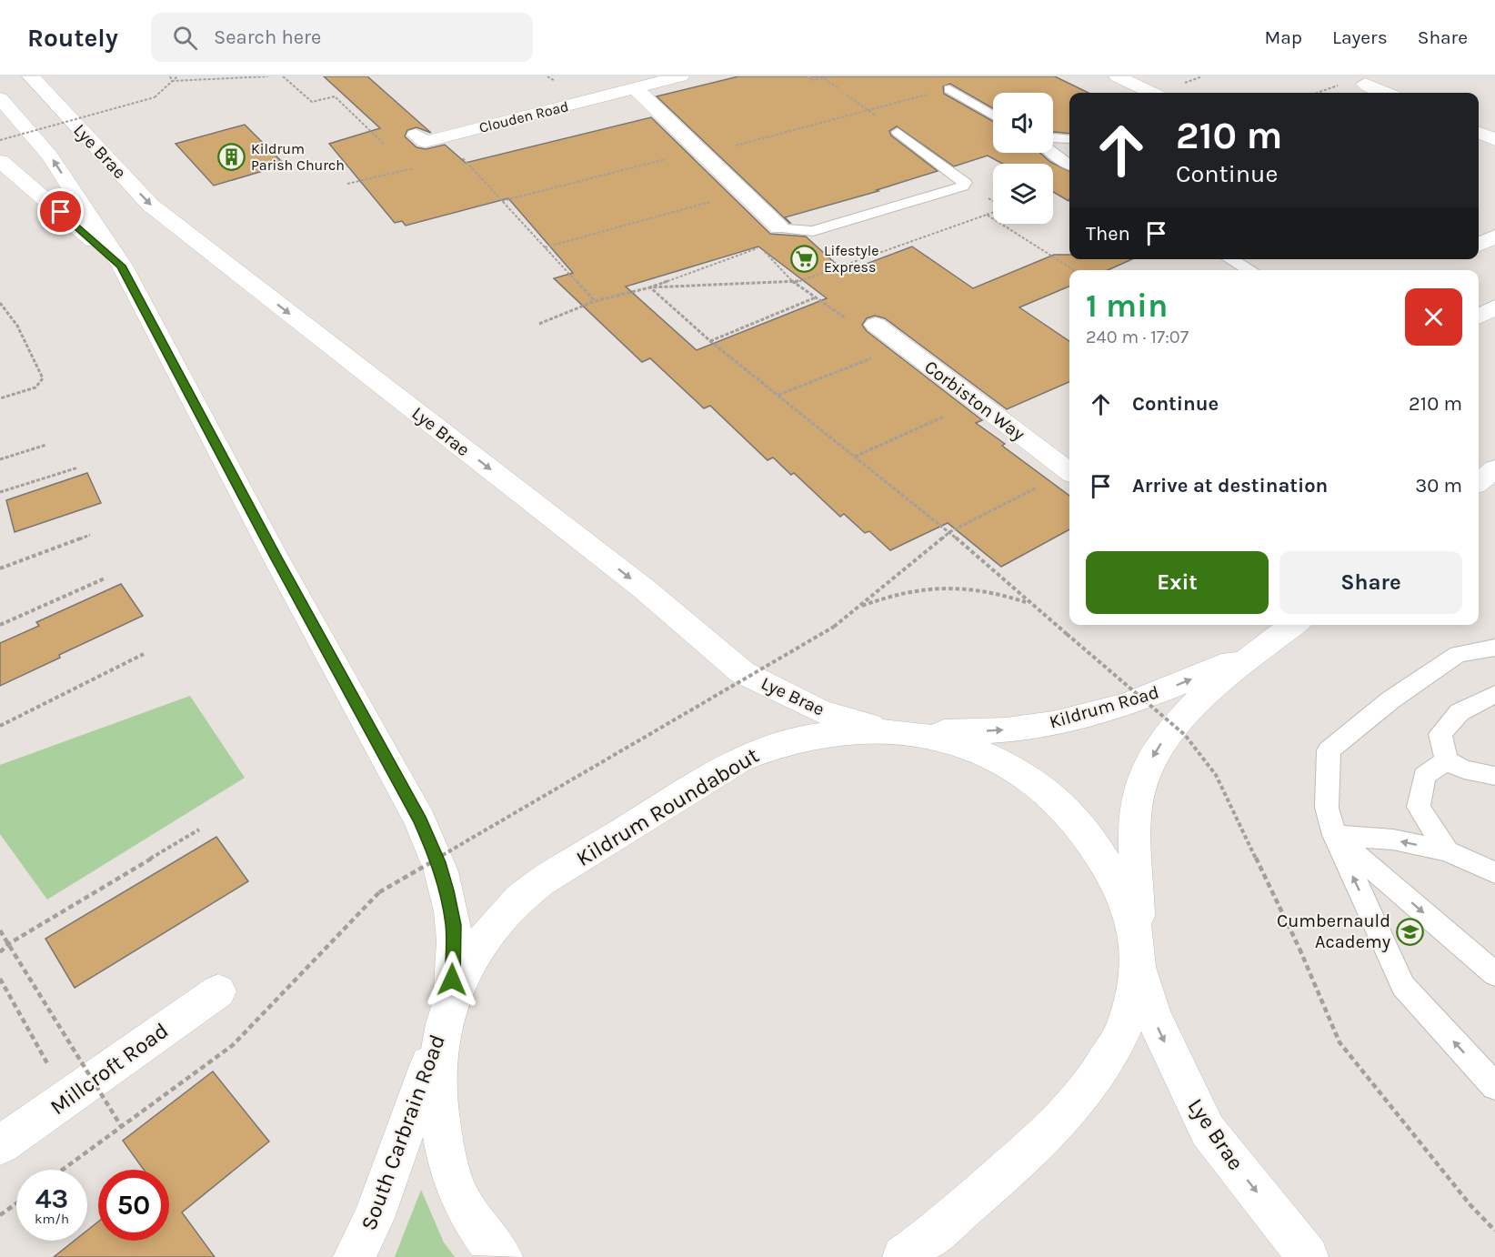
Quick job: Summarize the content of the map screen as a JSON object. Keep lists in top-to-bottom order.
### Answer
{
  "streets": {
    "main road": [
      "Clouden Road",
      "Lye Brae",
      "Corbiston Way",
      "Kildrum Road",
      "Kildrum Roundabout",
      "Millcroft Road",
      "South Carbrain Road"
    ]
  },
  "crossings": [
    ["Lye Brae", "Kildrum Road"],
    ["Lye Brae", "Kildrum Roundabout"],
    ["Kildrum Road", "Kildrum Roundabout"],
    ["Kildrum Roundabout", "South Carbrain Road"]
  ],
  "places": {
    "building": ["Kildrum Parish Church"],
    "supermarket": ["Lifestyle Express"],
    "school or university": ["Cumbernauld Academy"]
  },
  "page": {
    "header": "Routely",
    "search": "Search here",
    "nav": ["Map", "Layers", "Share"],
    "turn": ["210 m", "Continue"],
    "then": "Then",
    "heading": ["1 min", "240 m · 17:07"],
    "list": [
      {
        "name": "Continue",
        "value": "210 m"
      },
      {
        "name": "Arrive at destination",
        "value": "30 m"
      }
    ],
    "buttons": ["Exit", "Share"],
    "speed": "43 km/h",
    "limit": "50"
  }
}
